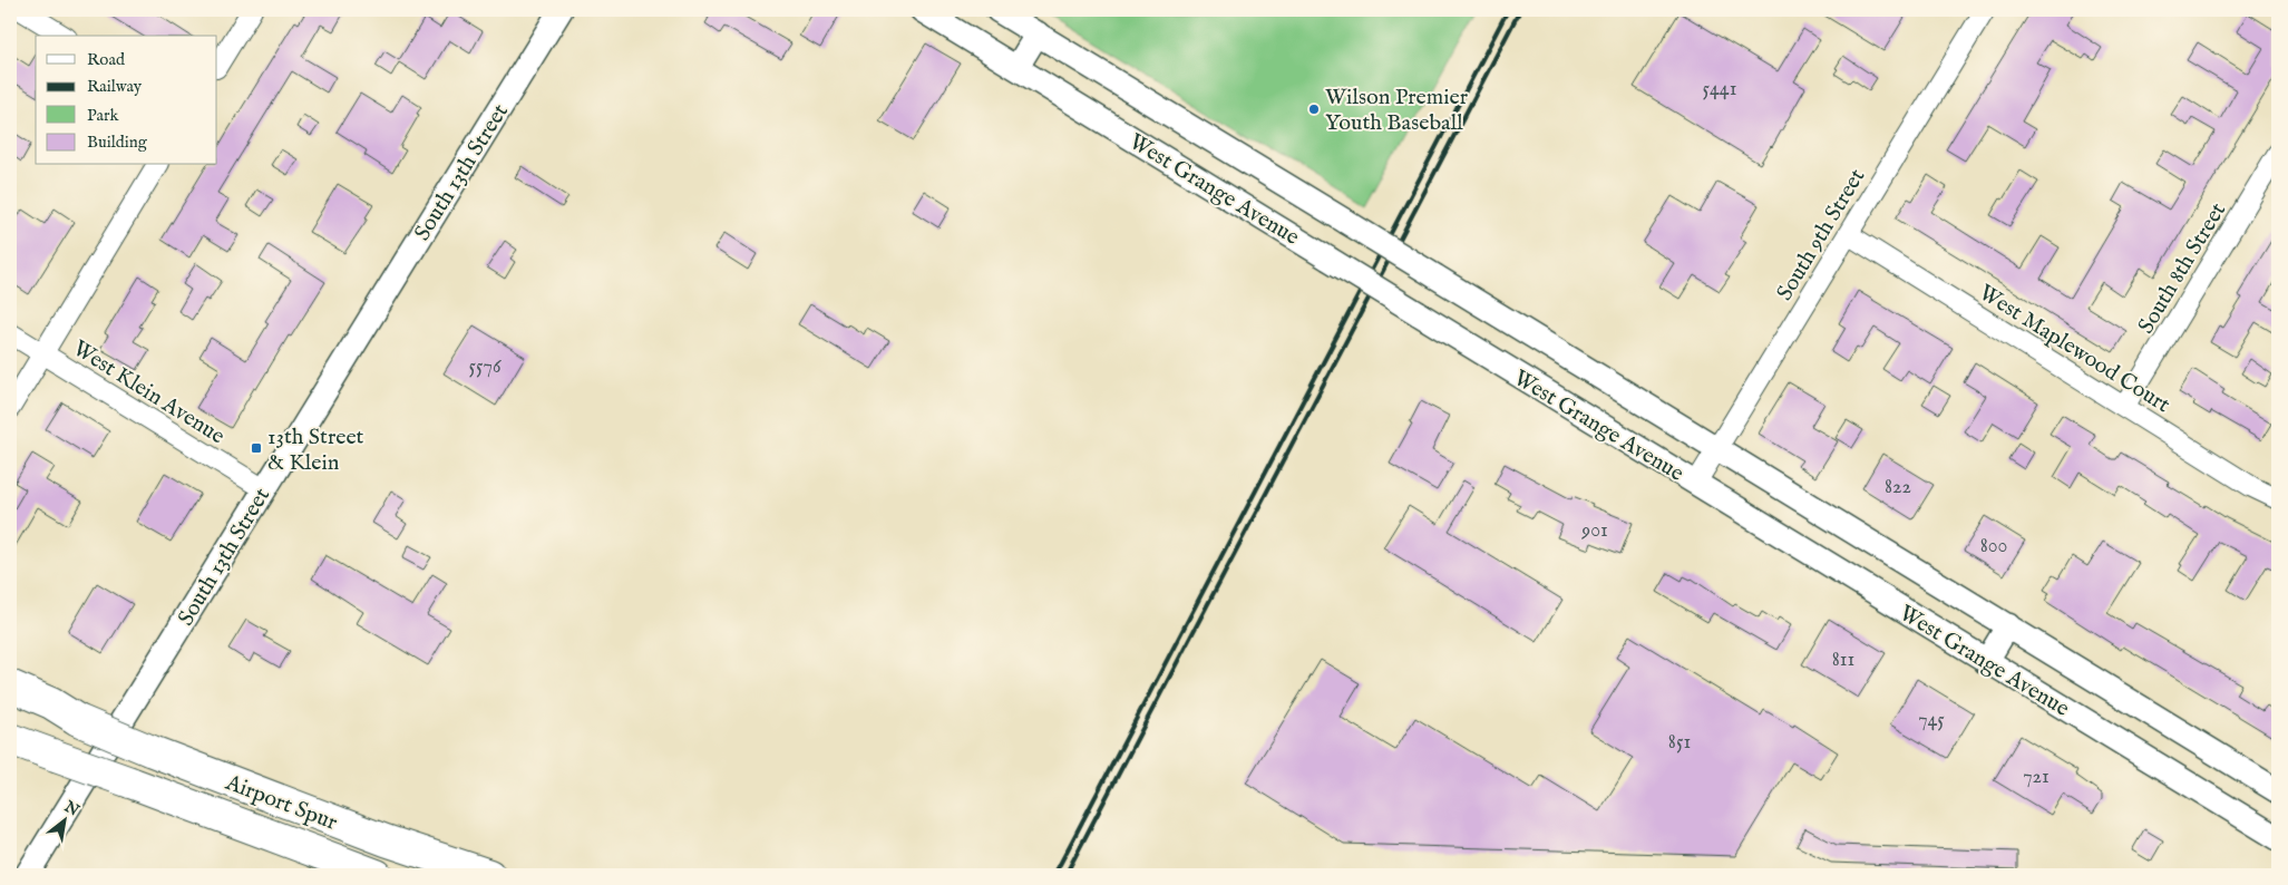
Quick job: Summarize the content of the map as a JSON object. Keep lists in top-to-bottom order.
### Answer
{
  "streets": {
    "highway": ["Airport Spur"],
    "street": [
      "South 13th Street",
      "West Grange Avenue",
      "South 9th Street",
      "South 8th Street",
      "West Maplewood Court",
      "West Klein Avenue"
    ]
  },
  "crossings": [
    ["South 13th Street", "West Klein Avenue"],
    ["West Grange Avenue", "South 9th Street"],
    ["South 9th Street", "West Maplewood Court"],
    ["South 8th Street", "West Maplewood Court"]
  ],
  "places": {
    "other": ["Wilson Premier Youth Baseball"],
    "transit": ["13th Street & Klein"]
  },
  "house_numbers": [
    "5441",
    "5576",
    "822",
    "901",
    "800",
    "811",
    "745",
    "851",
    "721"
  ],
  "legend": [
    "Road",
    "Railway",
    "Park",
    "Building"
  ],
  "north": "top right"
}
